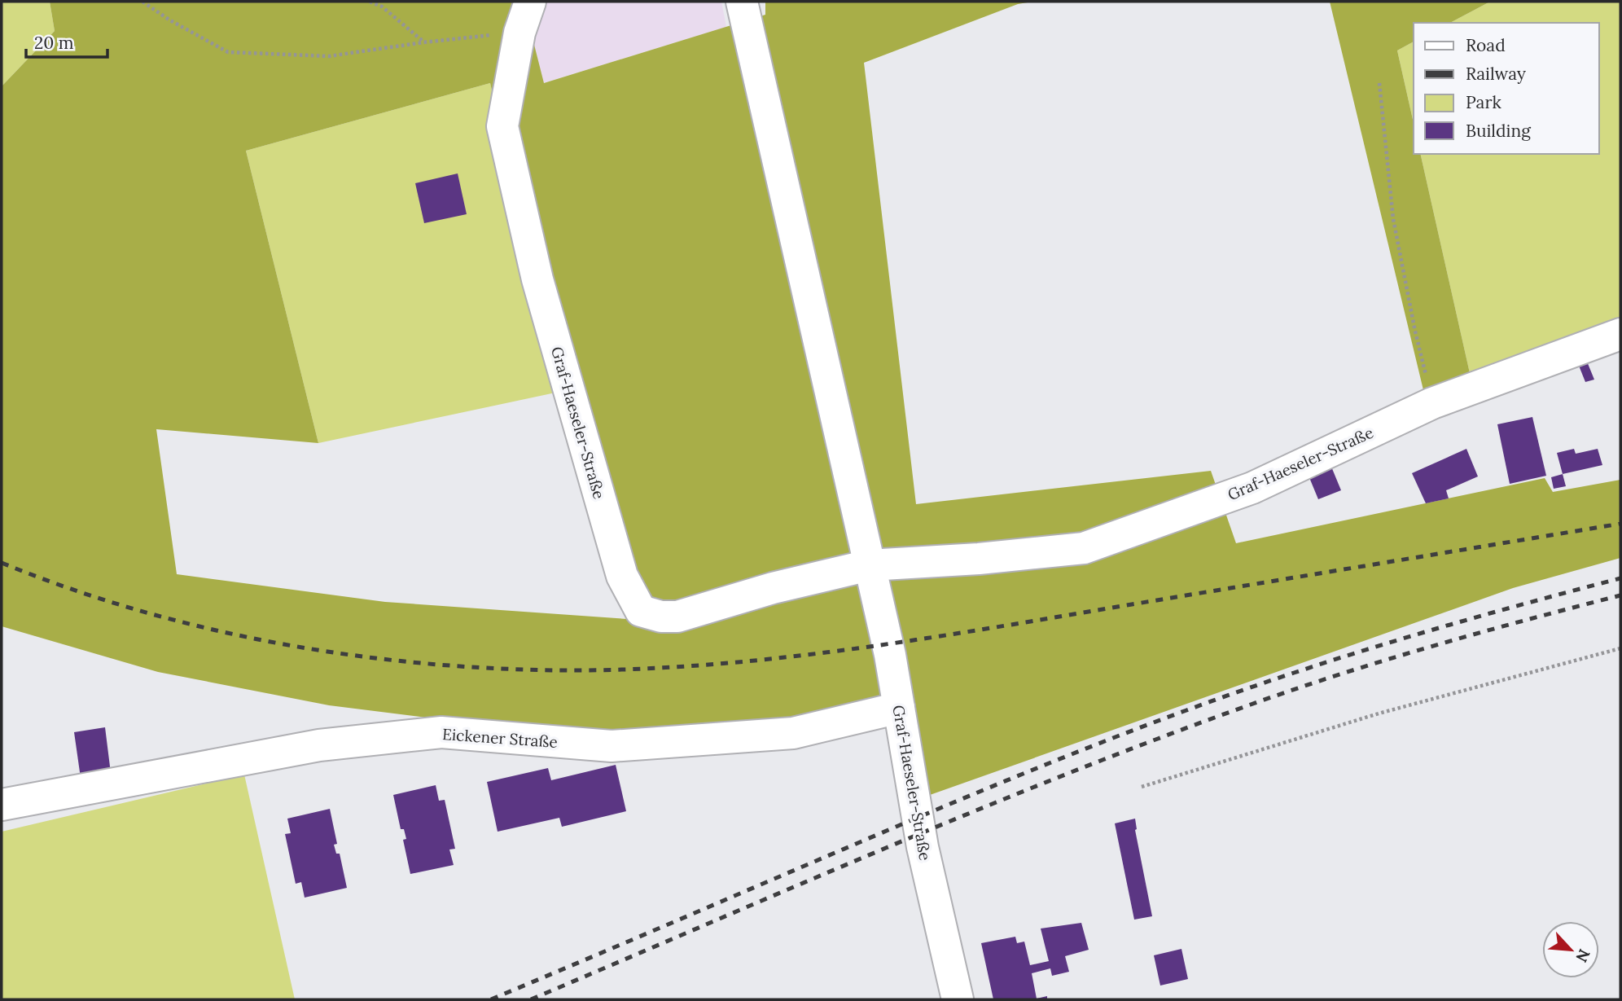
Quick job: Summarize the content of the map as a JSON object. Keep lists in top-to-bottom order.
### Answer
{
  "streets": {
    "street": ["Graf-Haeseler-Straße", "Eickener Straße"]
  },
  "crossings": [
    ["Graf-Haeseler-Straße", "Eickener Straße"]
  ],
  "legend": [
    "Road",
    "Railway",
    "Park",
    "Building"
  ],
  "scale_bar": "20 m",
  "north": "bottom right"
}
